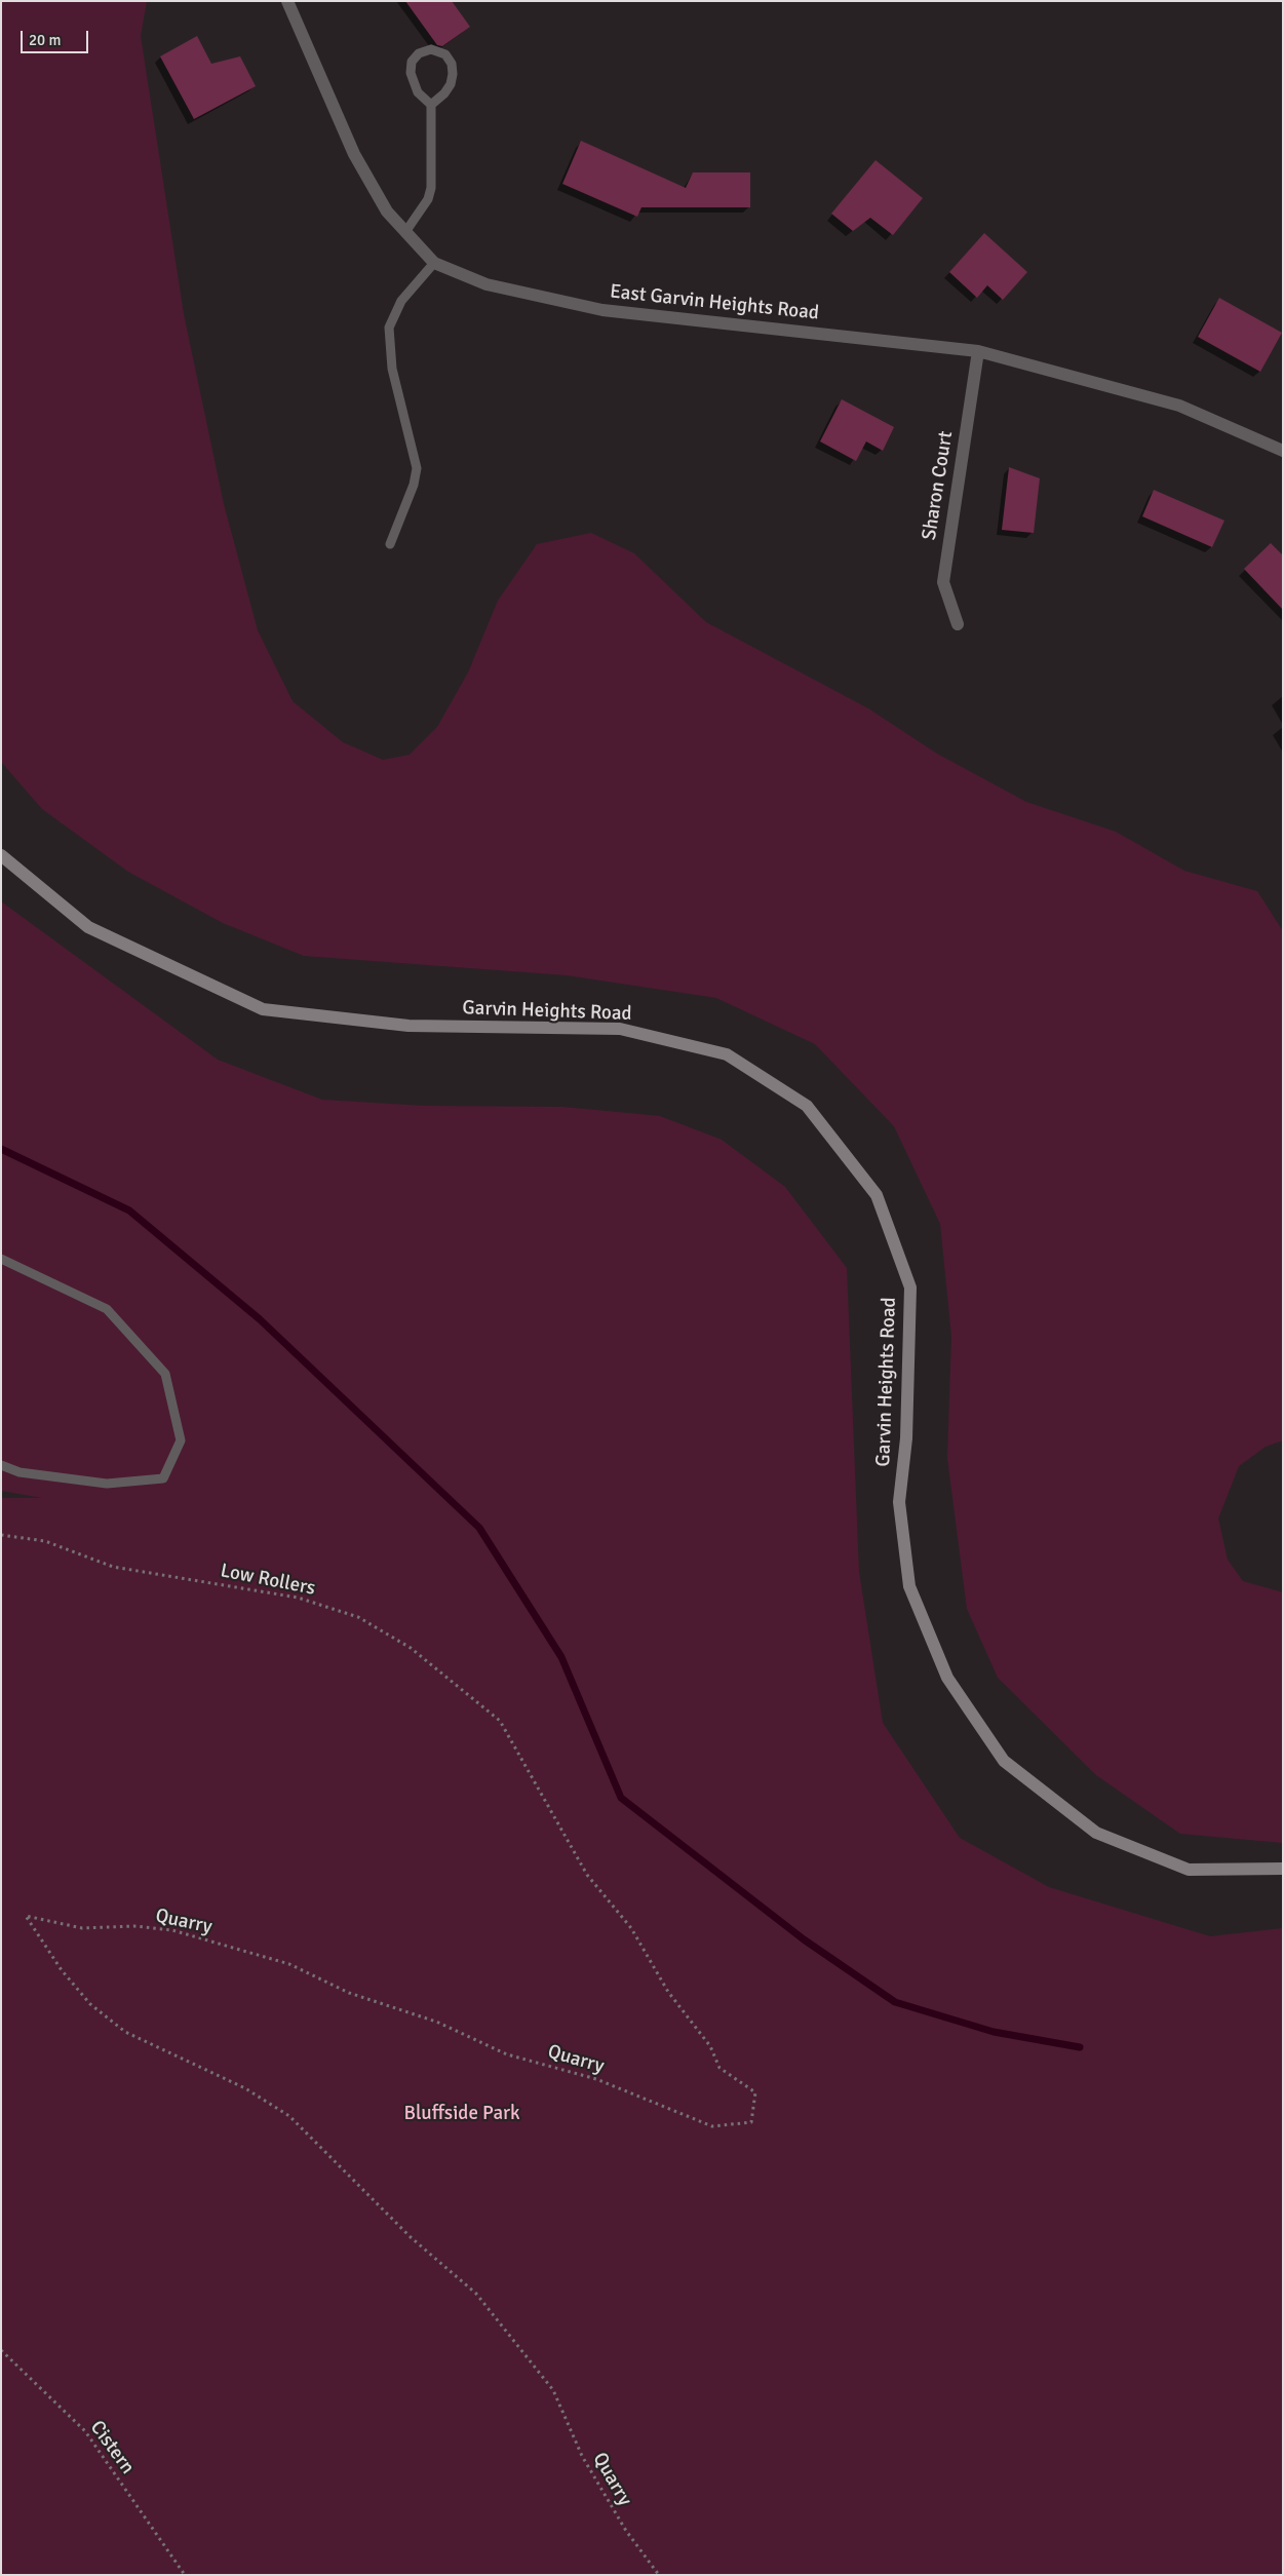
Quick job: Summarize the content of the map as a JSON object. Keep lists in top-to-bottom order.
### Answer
{
  "streets": {
    "main road": ["Garvin Heights Road"],
    "street": ["East Garvin Heights Road", "Sharon Court"],
    "path": ["Low Rollers", "Quarry", "Cistern"]
  },
  "crossings": [
    ["East Garvin Heights Road", "Sharon Court"],
    ["Low Rollers", "Quarry"]
  ],
  "parks": ["Bluffside Park"],
  "scale_bar": "20 m"
}
